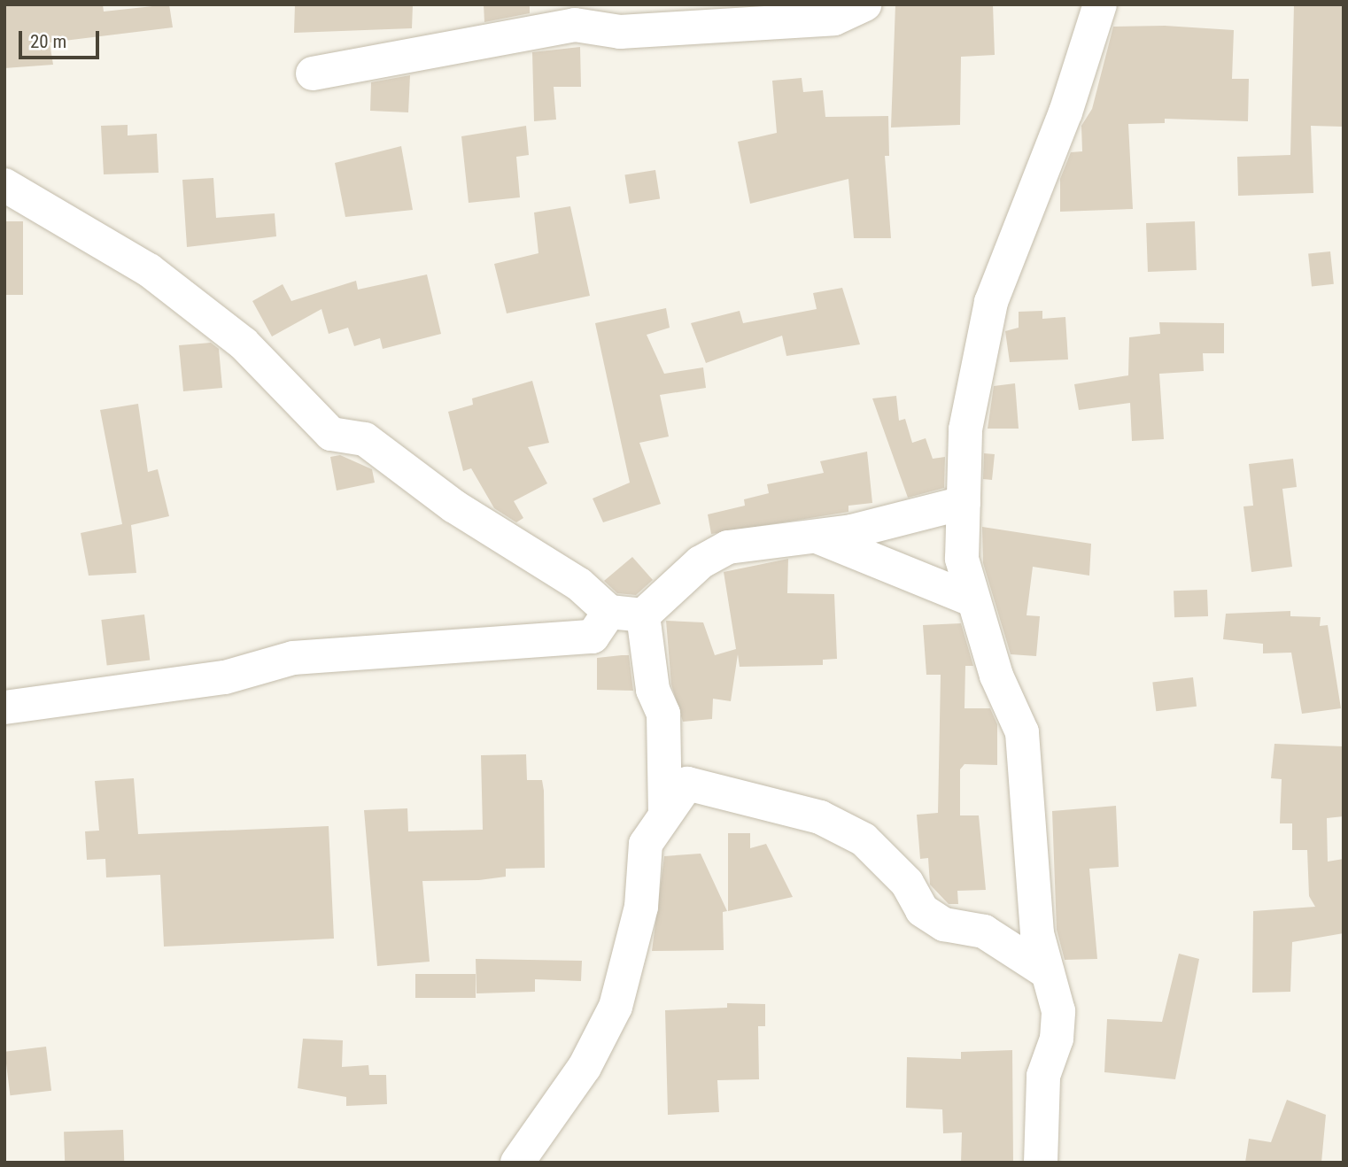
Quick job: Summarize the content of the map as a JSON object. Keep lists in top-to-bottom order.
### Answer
{
  "scale_bar": "20 m"
}
